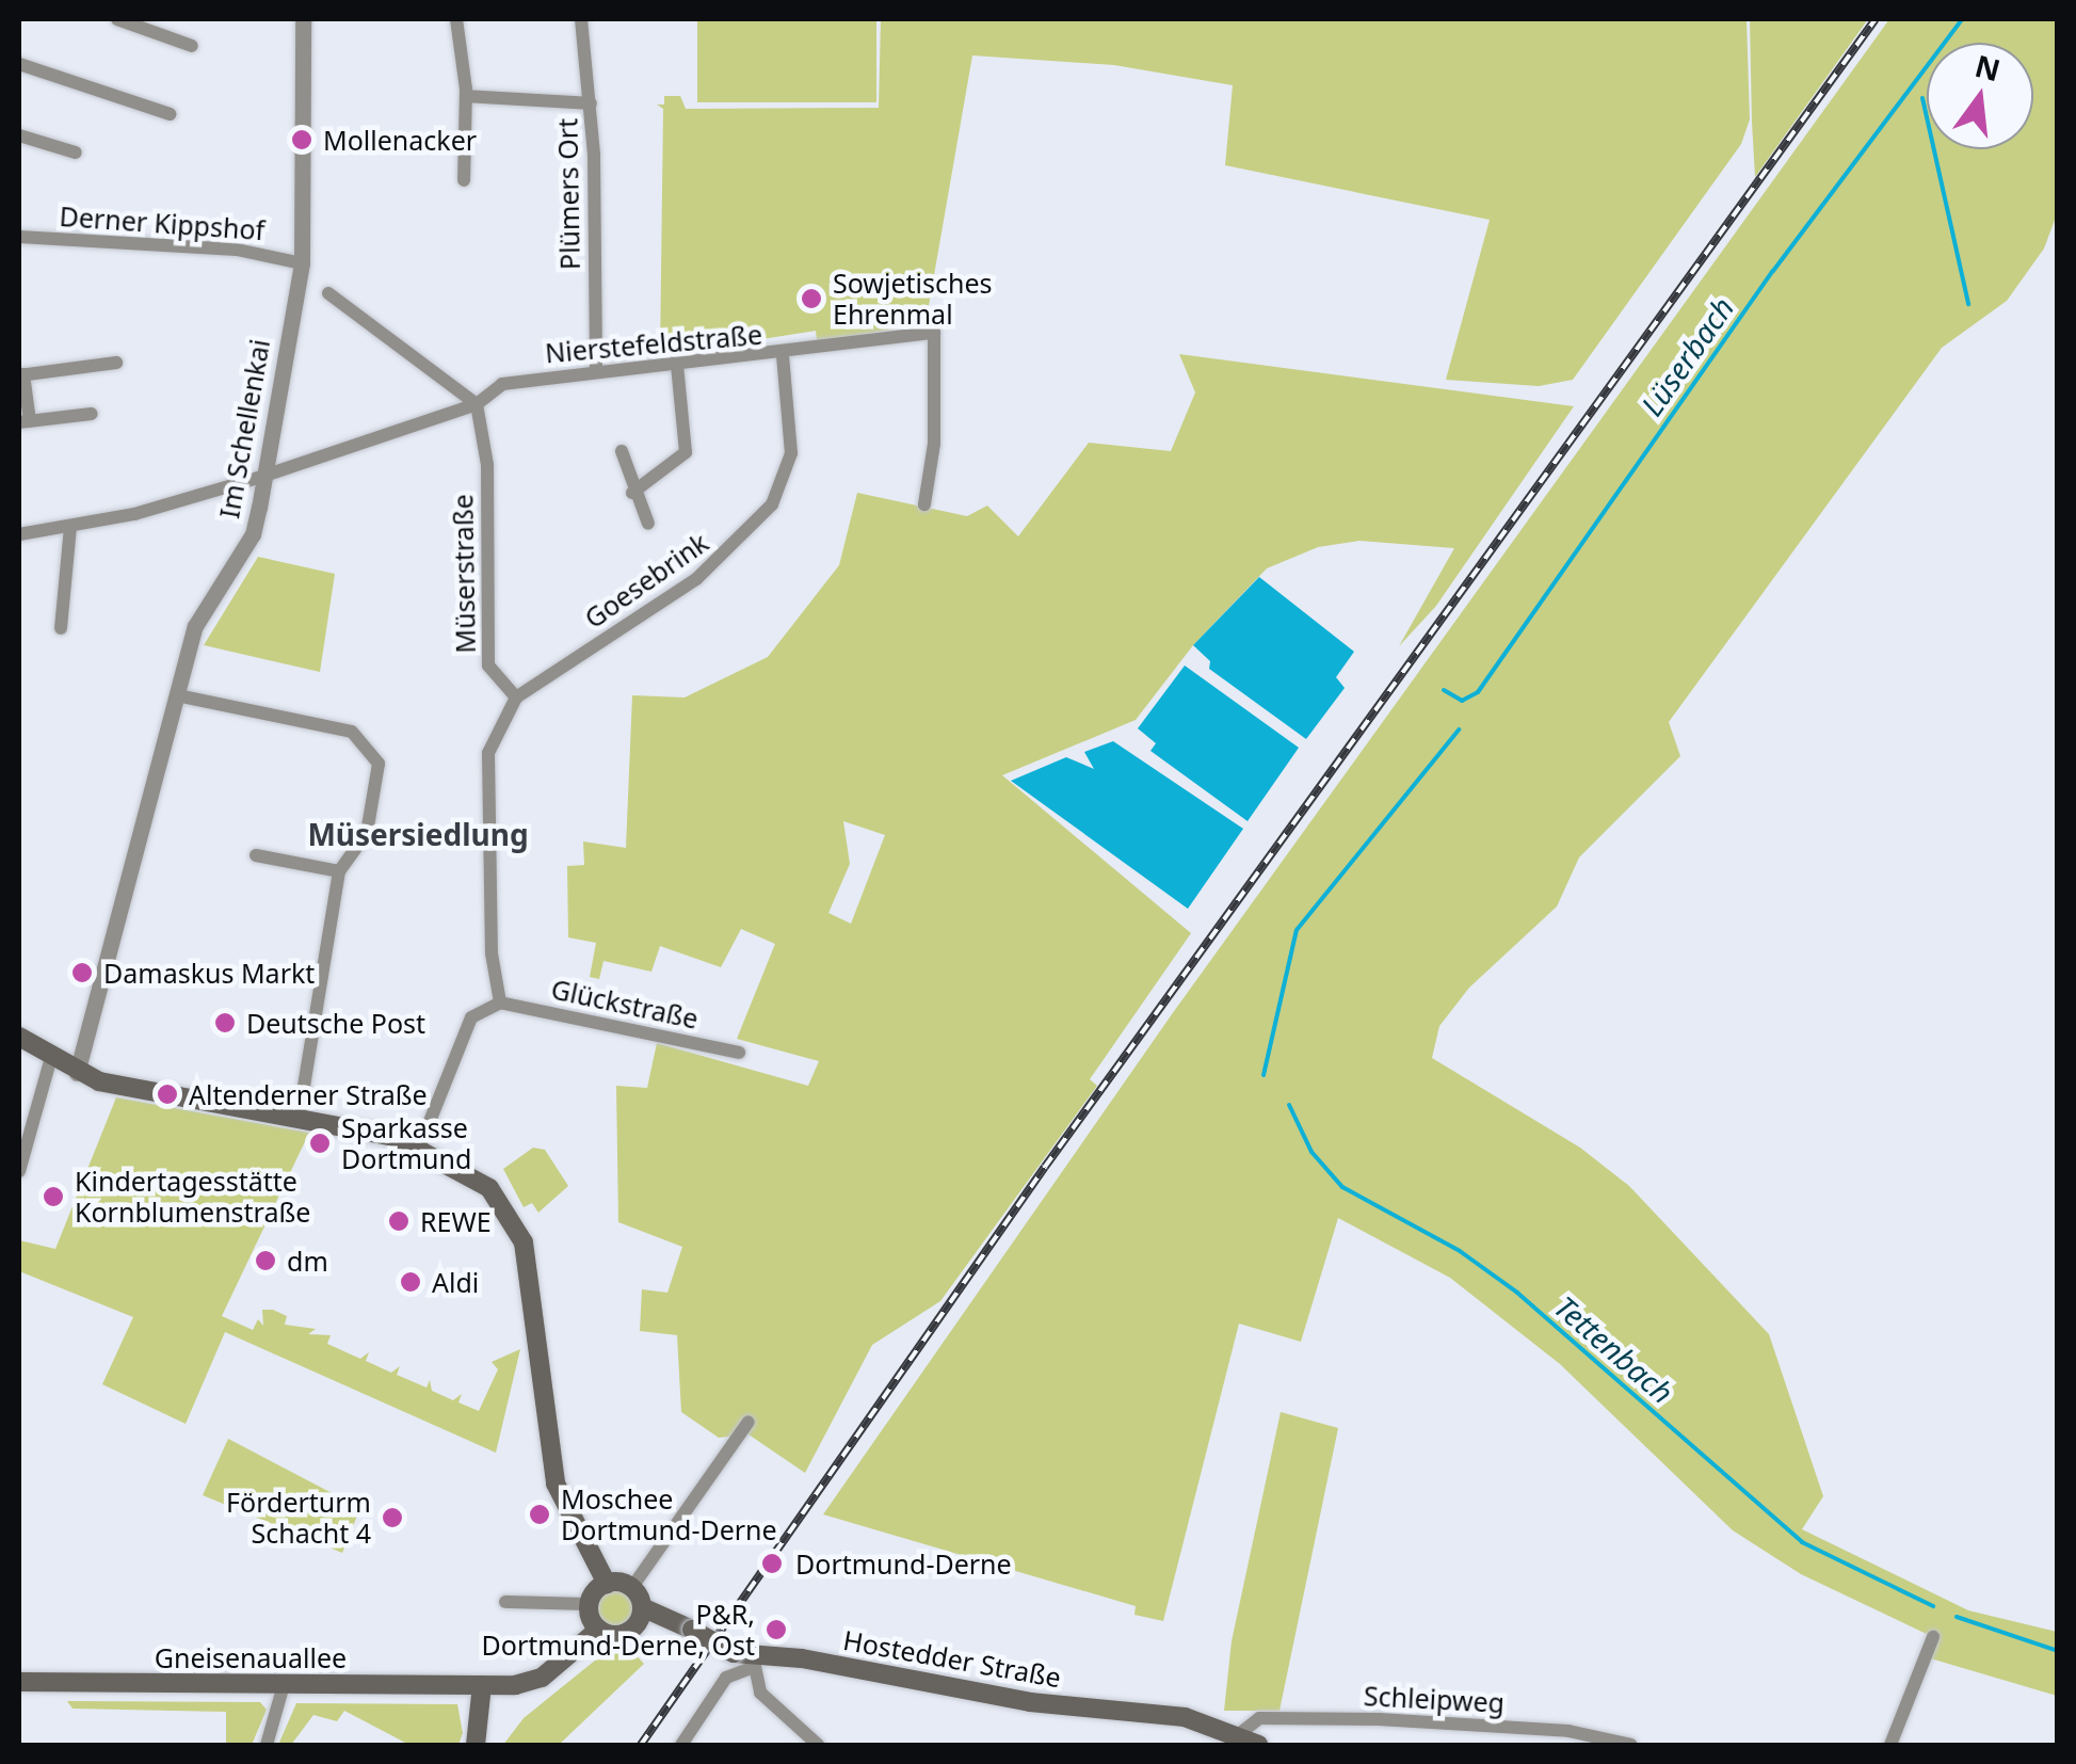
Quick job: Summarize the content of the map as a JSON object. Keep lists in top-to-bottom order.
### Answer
{
  "streets": {
    "main road": ["Gneisenauallee", "Hostedder Straße"],
    "street": [
      "Plümers Ort",
      "Derner Kippshof",
      "Nierstefeldstraße",
      "Im Schellenkai",
      "Müserstraße",
      "Goesebrink",
      "Glückstraße",
      "Schleipweg"
    ]
  },
  "crossings": [
    ["Plümers Ort", "Nierstefeldstraße"],
    ["Derner Kippshof", "Im Schellenkai"],
    ["Nierstefeldstraße", "Im Schellenkai"],
    ["Nierstefeldstraße", "Müserstraße"],
    ["Nierstefeldstraße", "Goesebrink"],
    ["Müserstraße", "Goesebrink"],
    ["Gneisenauallee", "Hostedder Straße"],
    ["Hostedder Straße", "Schleipweg"]
  ],
  "districts": ["Müsersiedlung"],
  "water": ["Lüserbach", "Tettenbach"],
  "places": [
    "Mollenacker",
    "Sowjetisches Ehrenmal",
    "Damaskus Markt",
    "Deutsche Post",
    "Altenderner Straße",
    "Sparkasse Dortmund",
    "Kindertagesstätte Kornblumenstraße",
    "REWE",
    "dm",
    "Aldi",
    "Moschee Dortmund-Derne",
    "Förderturm Schacht 4",
    "Dortmund-Derne",
    "P&R, Dortmund-Derne, Ost"
  ],
  "north": "top"
}
